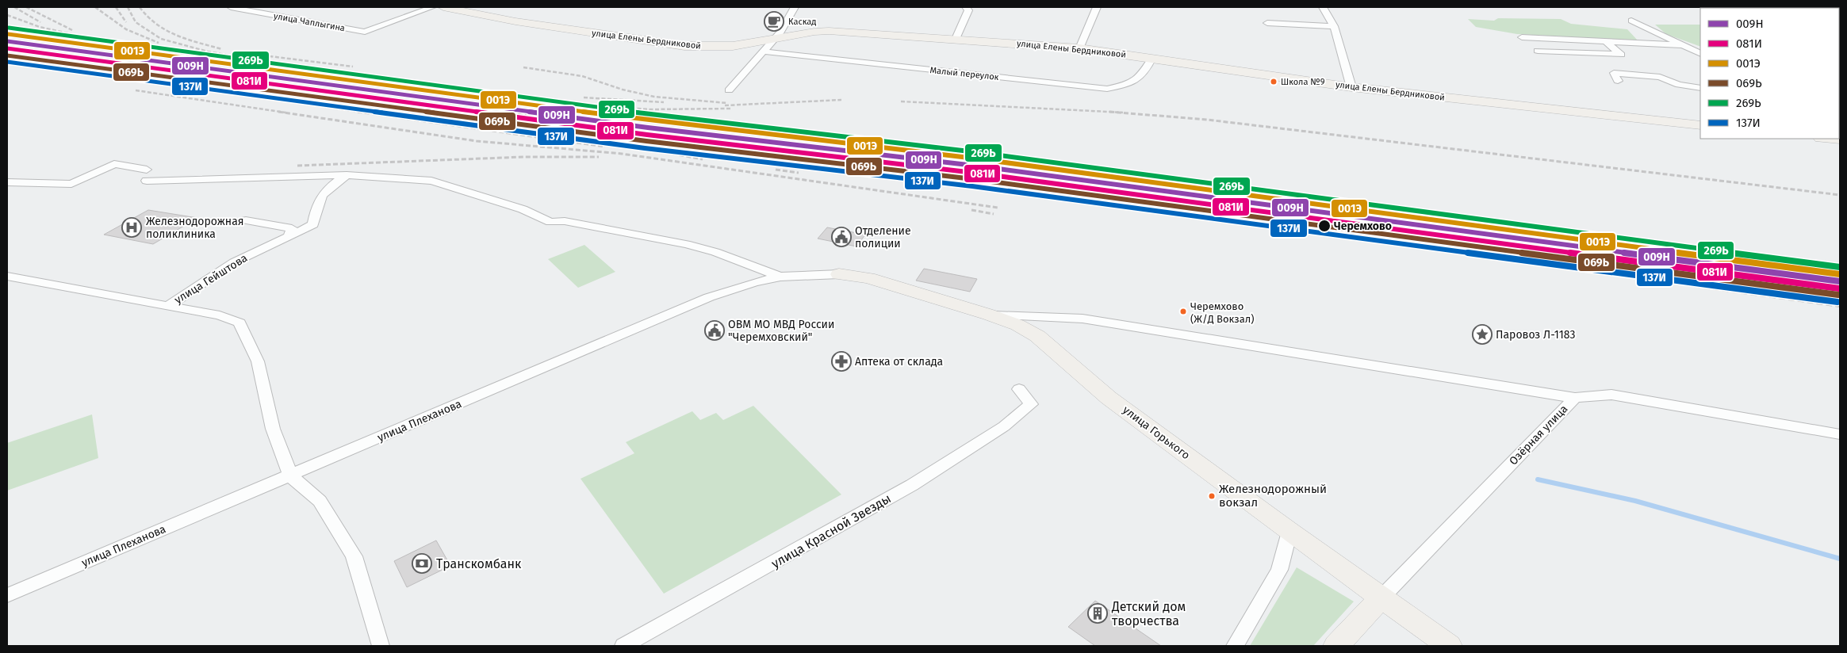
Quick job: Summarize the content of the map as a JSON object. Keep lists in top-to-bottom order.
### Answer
{
  "streets": {
    "street": [
      "улица Чаплыгина",
      "улица Елены Бердниковой",
      "Малый переулок",
      "улица Гейштова",
      "улица Плеханова",
      "улица Горького",
      "Озёрная улица",
      "улица Красной Звезды"
    ]
  },
  "crossings": [
    ["улица Елены Бердниковой", "Малый переулок"],
    ["улица Гейштова", "улица Плеханова"],
    ["улица Плеханова", "улица Горького"],
    ["улица Горького", "Озёрная улица"]
  ],
  "places": {
    "cafe": ["Каскад"],
    "other": [
      "Школа №9",
      "Черемхово",
      "Черемхово (Ж/Д Вокзал)",
      "Железнодорожный вокзал"
    ],
    "hospital": ["Железнодорожная поликлиника"],
    "public building": ["Отделение полиции", "ОВМ МО МВД России \"Черемховский\""],
    "place": ["Паровоз Л-1183"],
    "pharmacy": ["Аптека от склада"],
    "bank": ["Транскомбанк"],
    "building": ["Детский дом творчества"]
  },
  "lines": [
    "transit line 269Ь",
    "transit line 001Э",
    "transit line 009Н",
    "transit line 081И",
    "transit line 069Ь",
    "transit line 137И"
  ],
  "legend": [
    "009Н",
    "081И",
    "001Э",
    "069Ь",
    "269Ь",
    "137И"
  ]
}
